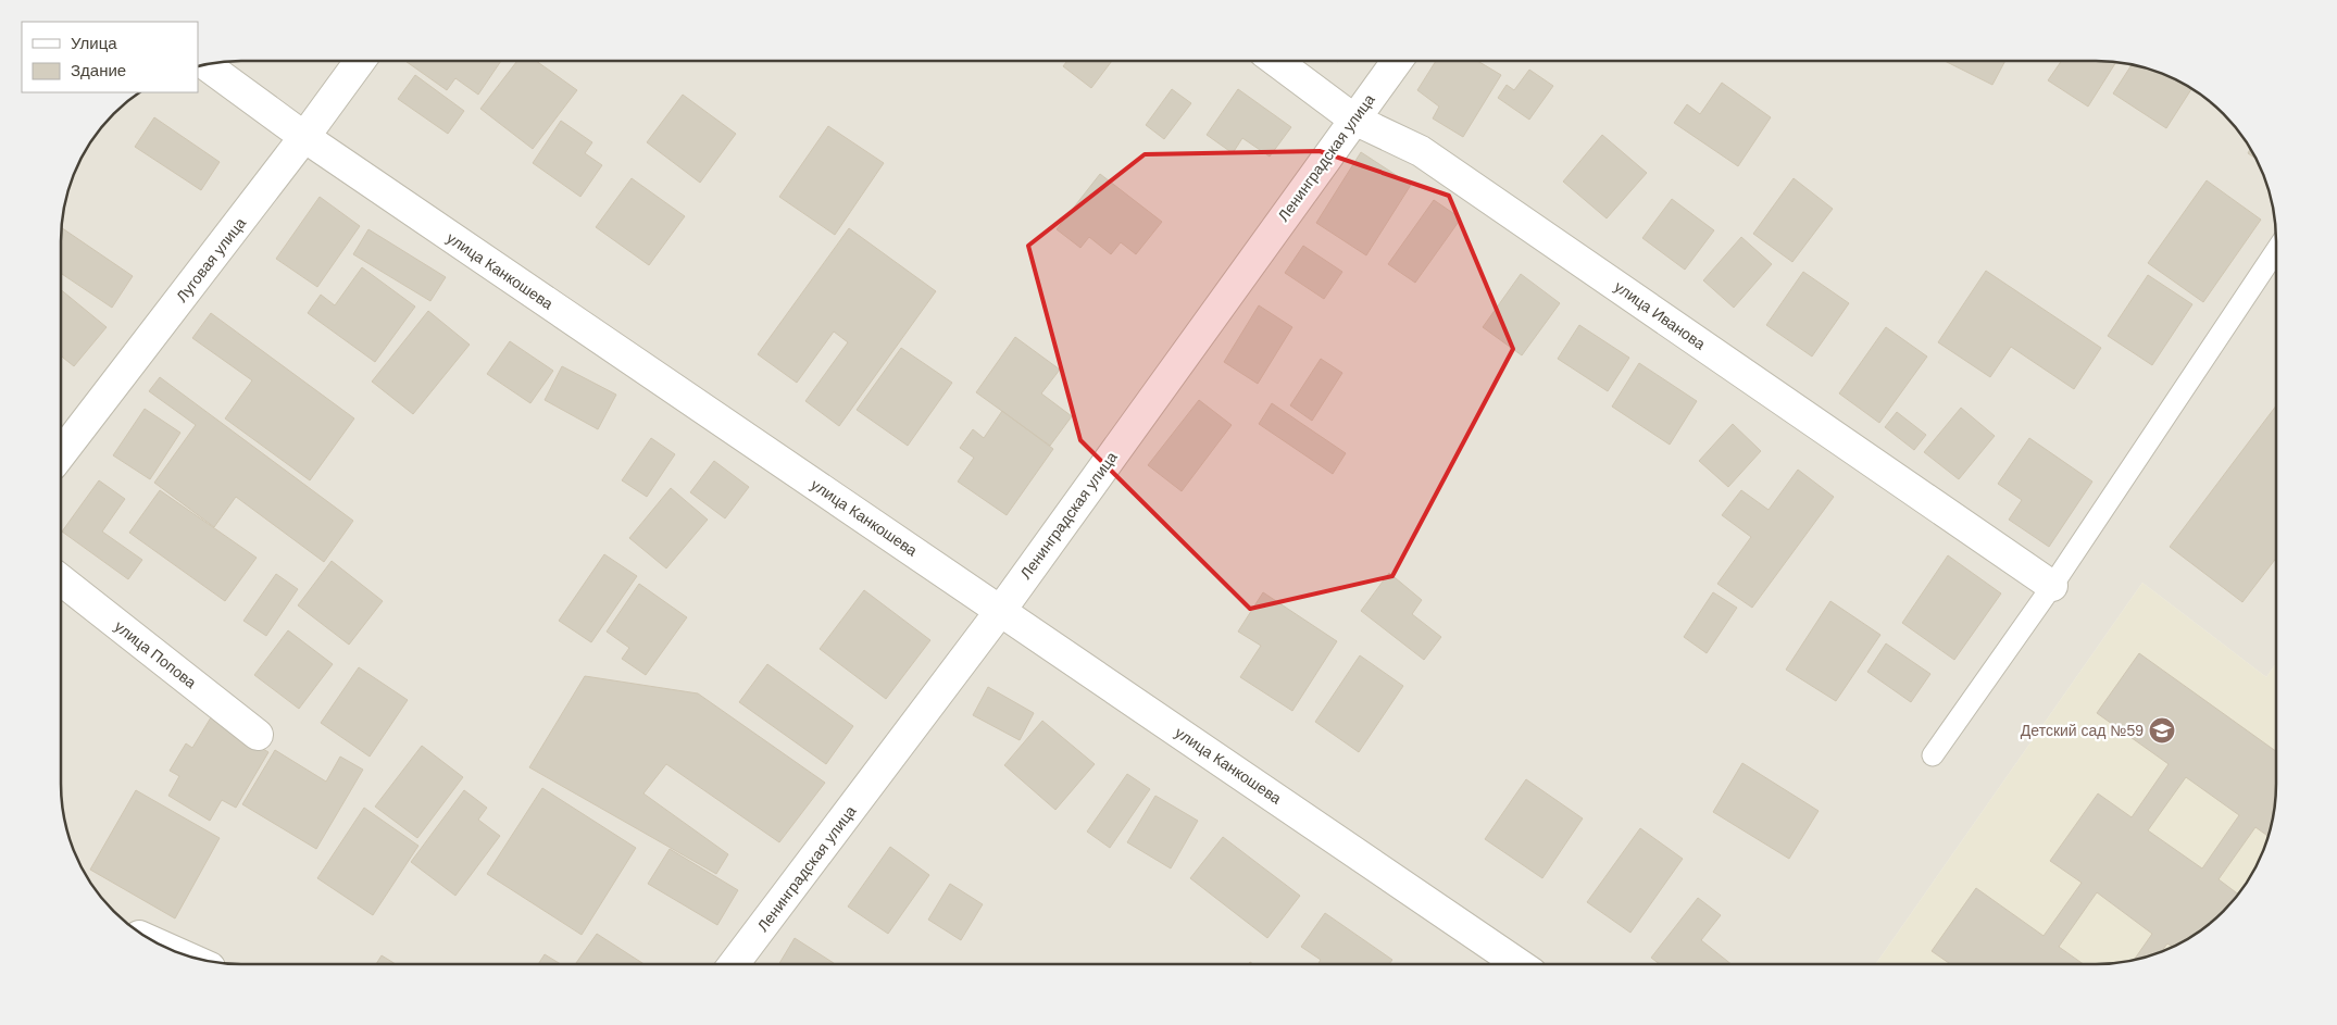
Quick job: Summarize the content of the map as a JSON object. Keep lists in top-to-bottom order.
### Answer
{
  "streets": {
    "street": [
      "Ленинградская улица",
      "Луговая улица",
      "улица Канкошева",
      "улица Иванова",
      "улица Попова"
    ]
  },
  "crossings": [
    ["Ленинградская улица", "улица Канкошева"],
    ["Ленинградская улица", "улица Иванова"],
    ["Луговая улица", "улица Канкошева"]
  ],
  "places": {
    "school or university": ["Детский сад №59"]
  },
  "legend": ["Улица", "Здание"]
}
